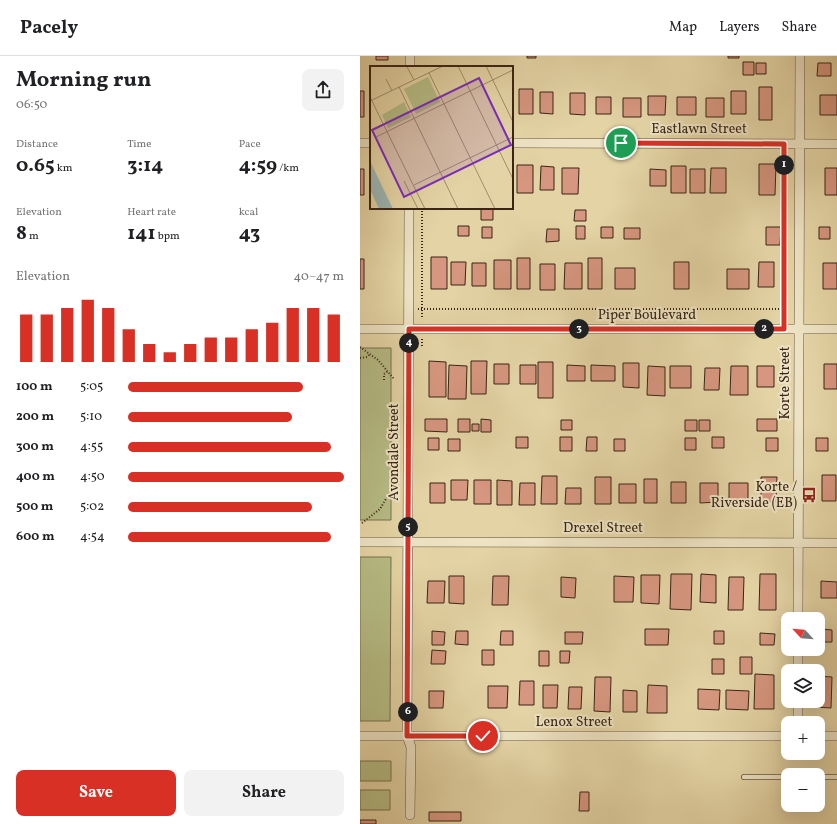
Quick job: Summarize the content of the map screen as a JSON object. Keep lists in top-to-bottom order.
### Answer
{
  "streets": {
    "street": [
      "Eastlawn Street",
      "Piper Boulevard",
      "Korte Street",
      "Avondale Street",
      "Drexel Street",
      "Lenox Street"
    ]
  },
  "crossings": [
    ["Eastlawn Street", "Korte Street"],
    ["Piper Boulevard", "Korte Street"],
    ["Piper Boulevard", "Avondale Street"],
    ["Korte Street", "Drexel Street"],
    ["Avondale Street", "Drexel Street"],
    ["Avondale Street", "Lenox Street"]
  ],
  "places": {
    "bus stop": ["Korte / Riverside (EB)"]
  },
  "north": "top left",
  "page": {
    "header": "Pacely",
    "nav": ["Map", "Layers", "Share"],
    "heading": ["Morning run", "06:50"],
    "stats": [
      ["Distance", "0.65 km"],
      ["Time", "3:14"],
      ["Pace", "4:59 /km"],
      ["Elevation", "8 m"],
      ["Heart rate", "141 bpm"],
      ["kcal", "43"]
    ],
    "pins": [
      "1",
      "2",
      "3",
      "4",
      "5",
      "6"
    ],
    "chart": ["Elevation", "40–47 m"],
    "list": [
      {
        "name": "100 m",
        "note": "5:05"
      },
      {
        "name": "200 m",
        "note": "5:10"
      },
      {
        "name": "300 m",
        "note": "4:55"
      },
      {
        "name": "400 m",
        "note": "4:50"
      },
      {
        "name": "500 m",
        "note": "5:02"
      },
      {
        "name": "600 m",
        "note": "4:54"
      }
    ],
    "map_buttons": ["+", "−"],
    "buttons": ["Save", "Share"]
  }
}
